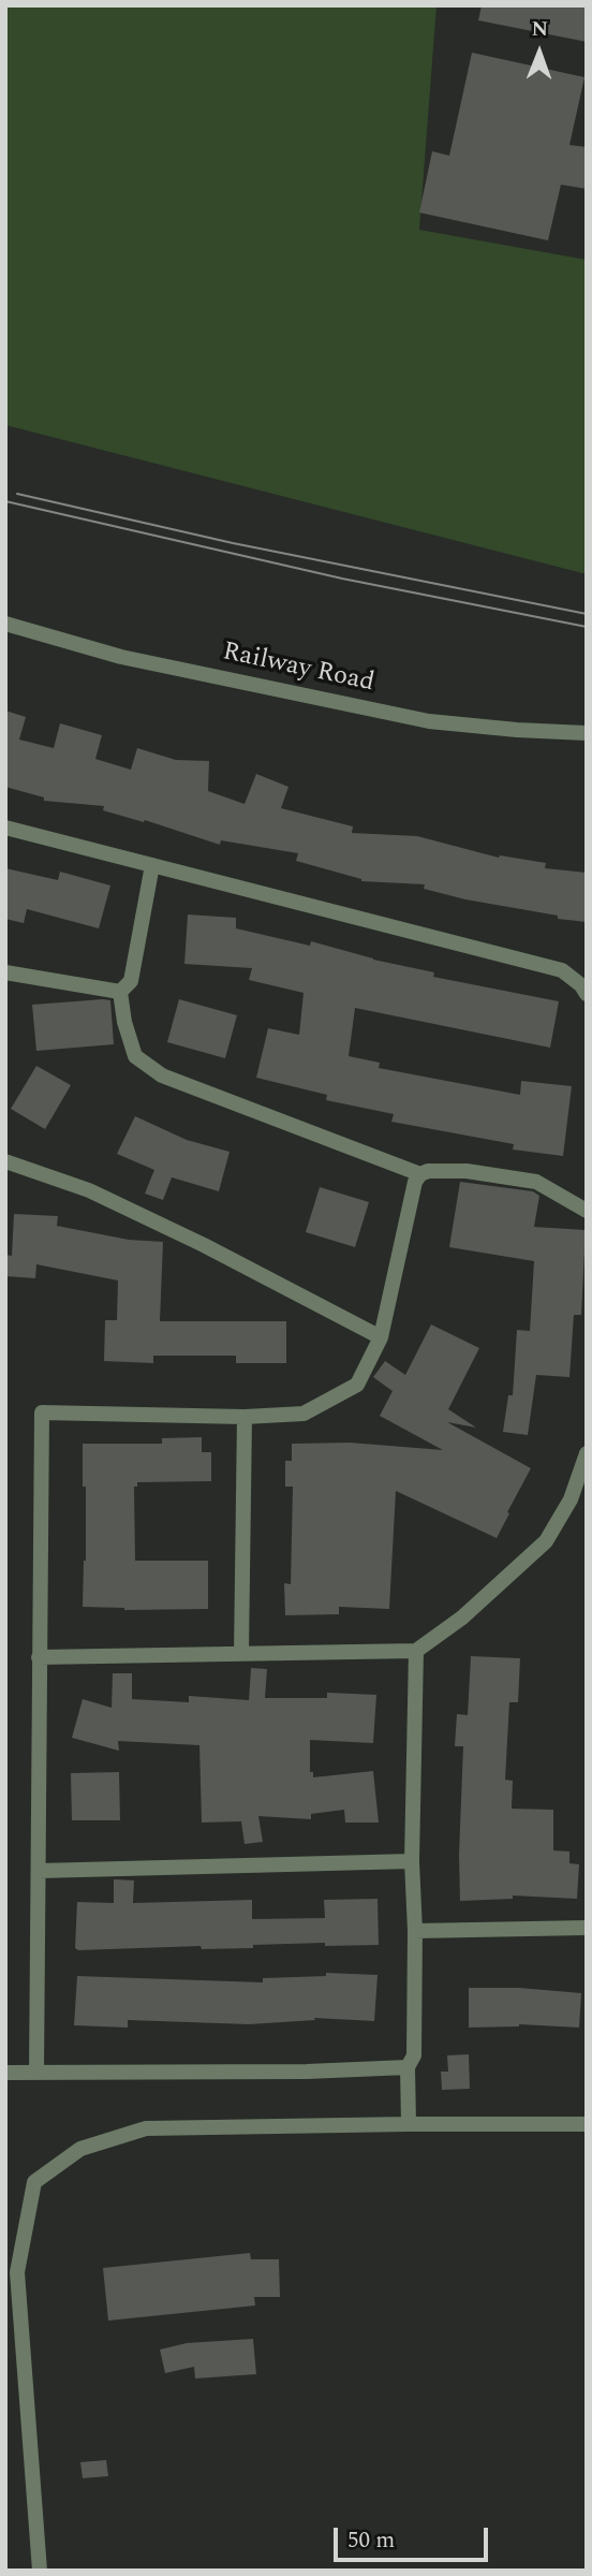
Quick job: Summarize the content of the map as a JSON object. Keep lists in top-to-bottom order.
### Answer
{
  "streets": {
    "street": ["Railway Road"]
  },
  "scale_bar": "50 m",
  "north": "top"
}
